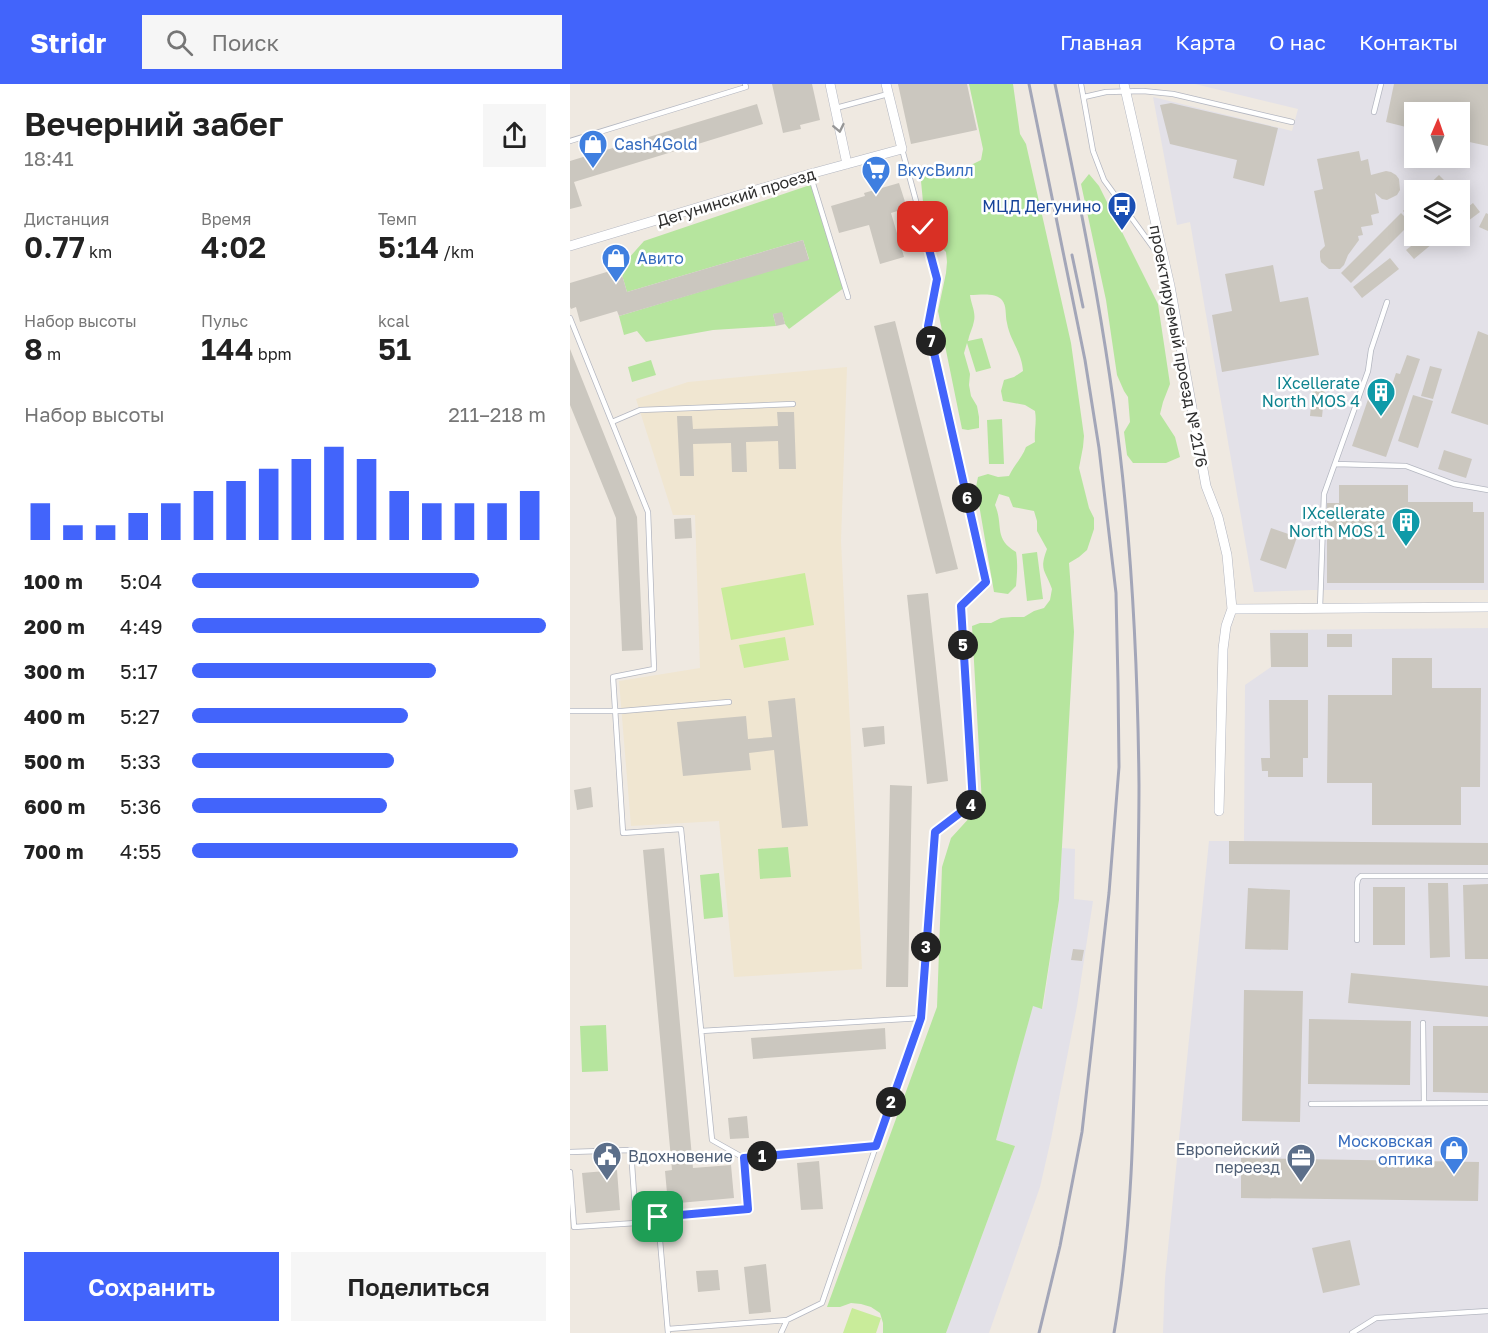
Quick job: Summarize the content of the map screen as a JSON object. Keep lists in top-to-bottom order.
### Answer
{
  "streets": {
    "street": ["Дегунинский проезд", "проектируемый проезд № 2176"]
  },
  "places": {
    "shop": ["Cash4Gold", "Авито", "Московская оптика"],
    "supermarket": ["ВкусВилл"],
    "bus stop": ["МЦД Дегунино"],
    "building": ["IXcellerate North MOS 4", "IXcellerate North MOS 1"],
    "public building": ["Вдохновение"],
    "office": ["Европейский переезд"]
  },
  "north": "top",
  "page": {
    "header": "Stridr",
    "search": "Поиск",
    "nav": [
      "Главная",
      "Карта",
      "О нас",
      "Контакты"
    ],
    "heading": ["Вечерний забег", "18:41"],
    "stats": [
      ["Дистанция", "0.77 km"],
      ["Время", "4:02"],
      ["Темп", "5:14 /km"],
      ["Набор высоты", "8 m"],
      ["Пульс", "144 bpm"],
      ["kcal", "51"]
    ],
    "pins": [
      "7",
      "6",
      "5",
      "4",
      "3",
      "2",
      "1"
    ],
    "chart": ["Набор высоты", "211–218 m"],
    "list": [
      {
        "name": "100 m",
        "note": "5:04"
      },
      {
        "name": "200 m",
        "note": "4:49"
      },
      {
        "name": "300 m",
        "note": "5:17"
      },
      {
        "name": "400 m",
        "note": "5:27"
      },
      {
        "name": "500 m",
        "note": "5:33"
      },
      {
        "name": "600 m",
        "note": "5:36"
      },
      {
        "name": "700 m",
        "note": "4:55"
      }
    ],
    "buttons": ["Сохранить", "Поделиться"]
  }
}
